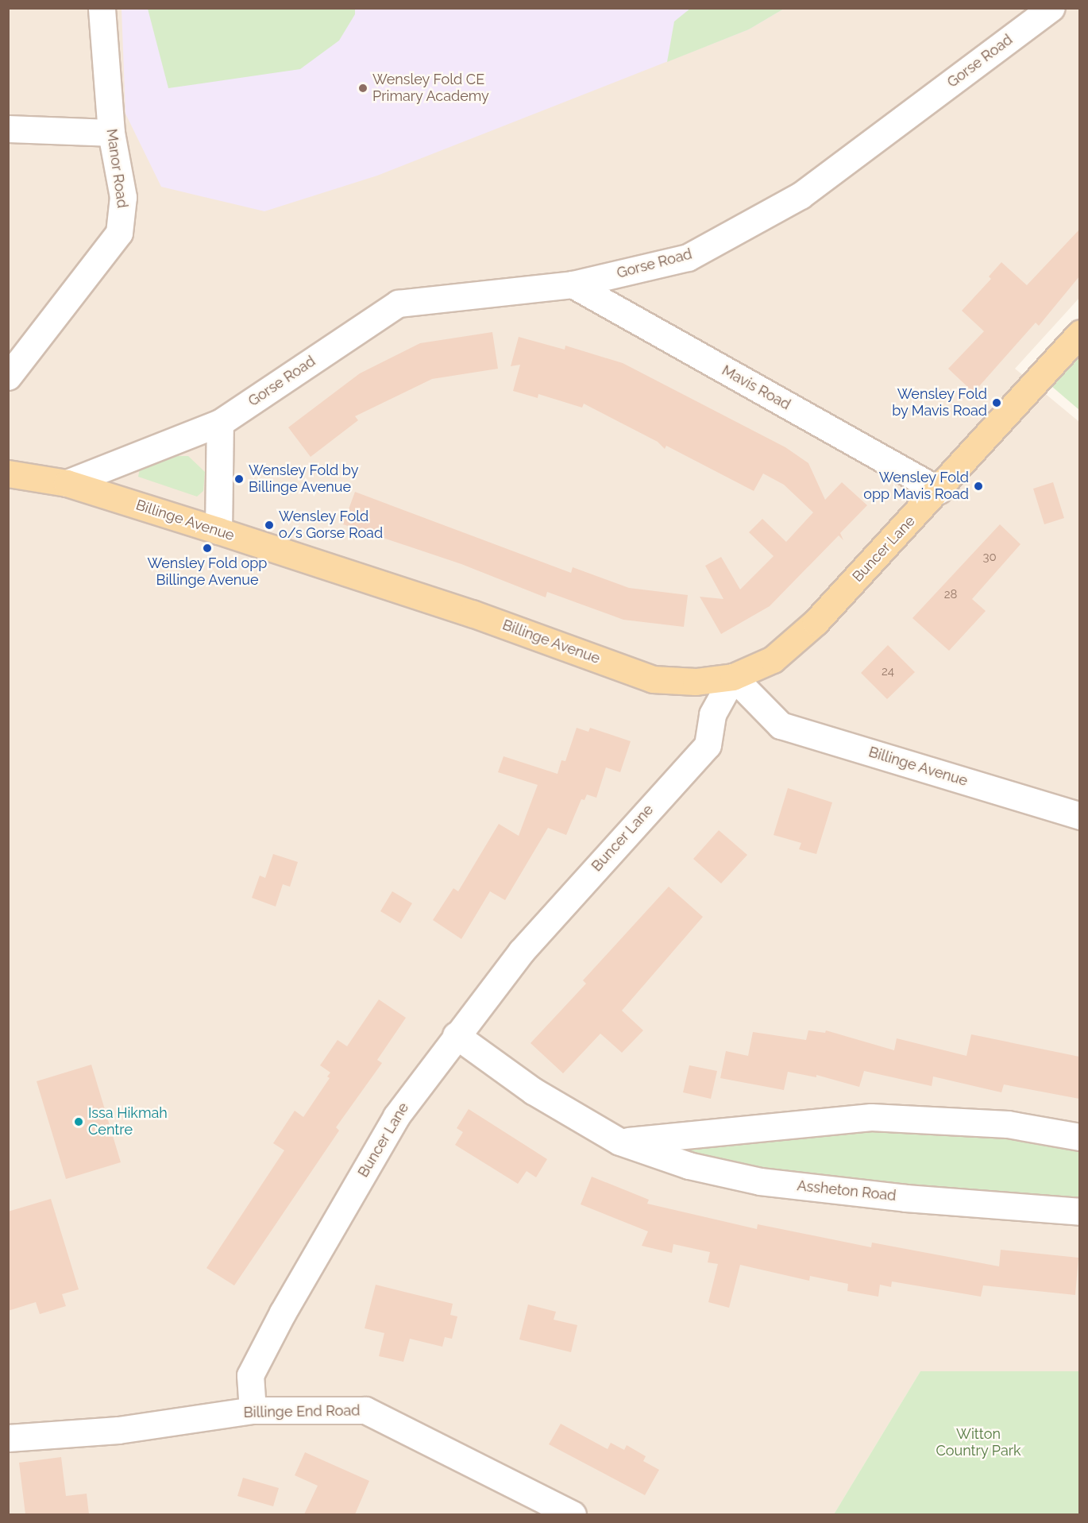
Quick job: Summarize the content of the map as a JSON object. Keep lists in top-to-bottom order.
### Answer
{
  "streets": {
    "main road": ["Billinge Avenue", "Buncer Lane"],
    "street": [
      "Gorse Road",
      "Manor Road",
      "Mavis Road",
      "Assheton Road",
      "Billinge End Road"
    ]
  },
  "crossings": [
    ["Gorse Road", "Mavis Road"],
    ["Gorse Road", "Billinge Avenue"],
    ["Mavis Road", "Buncer Lane"],
    ["Billinge Avenue", "Buncer Lane"],
    ["Buncer Lane", "Assheton Road"],
    ["Buncer Lane", "Billinge End Road"]
  ],
  "parks": ["Witton Country Park"],
  "places": [
    "Wensley Fold CE Primary Academy",
    "Wensley Fold by Mavis Road",
    "Wensley Fold by Billinge Avenue",
    "Wensley Fold opp Mavis Road",
    "Wensley Fold o/s Gorse Road",
    "Wensley Fold opp Billinge Avenue",
    "Issa Hikmah Centre"
  ],
  "house_numbers": ["30", "28", "24"]
}
